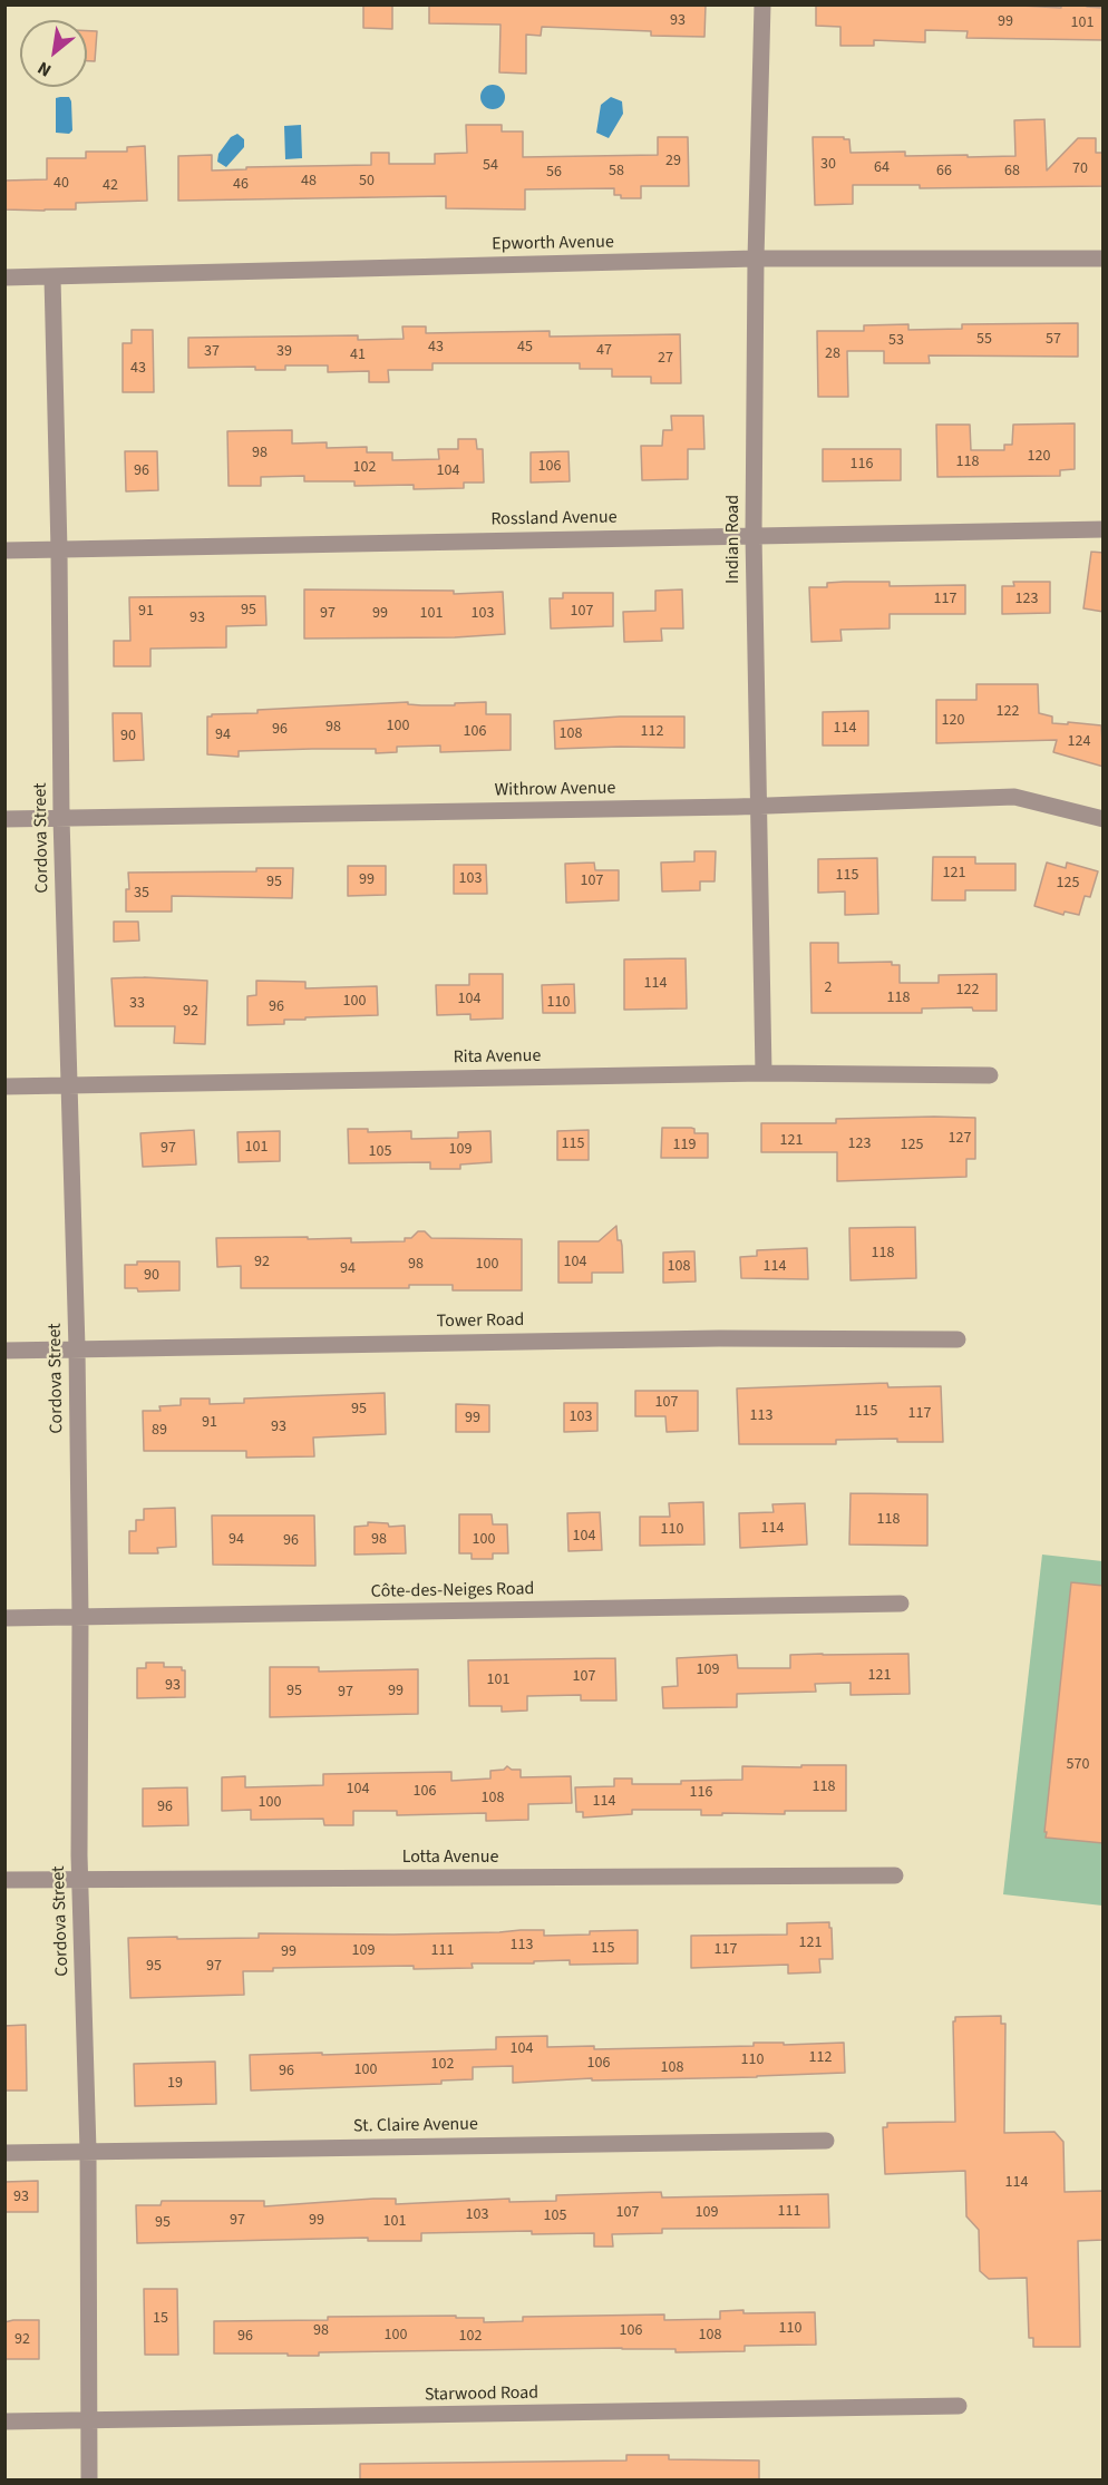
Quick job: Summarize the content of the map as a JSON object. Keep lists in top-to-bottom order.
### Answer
{
  "streets": {
    "street": [
      "Epworth Avenue",
      "Rossland Avenue",
      "Indian Road",
      "Withrow Avenue",
      "Cordova Street",
      "Rita Avenue",
      "Tower Road",
      "Côte-des-Neiges Road",
      "Lotta Avenue",
      "St. Claire Avenue",
      "Starwood Road"
    ]
  },
  "crossings": [
    ["Epworth Avenue", "Indian Road"],
    ["Epworth Avenue", "Cordova Street"],
    ["Rossland Avenue", "Indian Road"],
    ["Rossland Avenue", "Cordova Street"],
    ["Indian Road", "Withrow Avenue"],
    ["Indian Road", "Rita Avenue"],
    ["Withrow Avenue", "Cordova Street"],
    ["Cordova Street", "Rita Avenue"],
    ["Cordova Street", "Tower Road"],
    ["Cordova Street", "Côte-des-Neiges Road"],
    ["Cordova Street", "Lotta Avenue"],
    ["Cordova Street", "St. Claire Avenue"],
    ["Cordova Street", "Starwood Road"]
  ],
  "house_numbers": [
    "93",
    "99",
    "101",
    "29",
    "30",
    "54",
    "64",
    "70",
    "58",
    "66",
    "68",
    "56",
    "48",
    "50",
    "40",
    "46",
    "42",
    "55",
    "57",
    "53",
    "43",
    "45",
    "47",
    "37",
    "39",
    "28",
    "41",
    "27",
    "43",
    "98",
    "120",
    "118",
    "116",
    "106",
    "102",
    "96",
    "104",
    "117",
    "123",
    "95",
    "91",
    "107",
    "97",
    "99",
    "101",
    "103",
    "93",
    "122",
    "120",
    "100",
    "98",
    "114",
    "96",
    "106",
    "112",
    "108",
    "94",
    "90",
    "124",
    "121",
    "115",
    "103",
    "99",
    "107",
    "95",
    "125",
    "35",
    "114",
    "2",
    "122",
    "118",
    "104",
    "100",
    "110",
    "33",
    "96",
    "92",
    "127",
    "121",
    "115",
    "123",
    "119",
    "125",
    "101",
    "97",
    "109",
    "105",
    "118",
    "92",
    "104",
    "98",
    "100",
    "108",
    "114",
    "94",
    "90",
    "107",
    "95",
    "115",
    "117",
    "113",
    "103",
    "99",
    "91",
    "93",
    "89",
    "118",
    "114",
    "110",
    "104",
    "94",
    "98",
    "100",
    "96",
    "109",
    "121",
    "107",
    "101",
    "93",
    "95",
    "99",
    "97",
    "570",
    "118",
    "104",
    "106",
    "116",
    "108",
    "114",
    "100",
    "96",
    "121",
    "113",
    "115",
    "117",
    "109",
    "111",
    "99",
    "95",
    "97",
    "104",
    "112",
    "110",
    "106",
    "102",
    "108",
    "100",
    "96",
    "19",
    "114",
    "93",
    "111",
    "107",
    "109",
    "103",
    "105",
    "97",
    "99",
    "101",
    "95",
    "15",
    "110",
    "98",
    "106",
    "100",
    "108",
    "96",
    "102",
    "92"
  ],
  "north": "bottom left"
}
